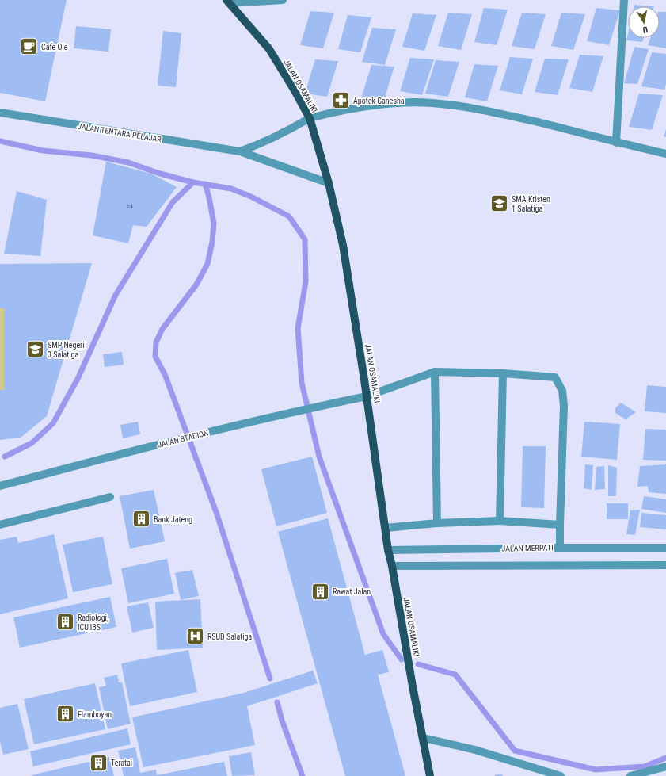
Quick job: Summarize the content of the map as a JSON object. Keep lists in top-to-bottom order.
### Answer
{
  "streets": {
    "main road": ["JALAN OSAMALIKI"],
    "street": ["JALAN TENTARA PELAJAR", "JALAN STADION", "JALAN MERPATI"]
  },
  "crossings": [
    ["JALAN OSAMALIKI", "JALAN TENTARA PELAJAR"],
    ["JALAN OSAMALIKI", "JALAN STADION"],
    ["JALAN OSAMALIKI", "JALAN MERPATI"]
  ],
  "places": {
    "cafe": ["Cafe Ole"],
    "pharmacy": ["Apotek Ganesha"],
    "school or university": ["SMA Kristen 1 Salatiga", "SMP Negeri 3 Salatiga"],
    "building": [
      "Bank Jateng",
      "Rawat Jalan",
      "Radiologi, ICU,IBS",
      "Flamboyan",
      "Teratai"
    ],
    "hospital": ["RSUD Salatiga"]
  },
  "house_numbers": ["24"],
  "north": "bottom"
}
